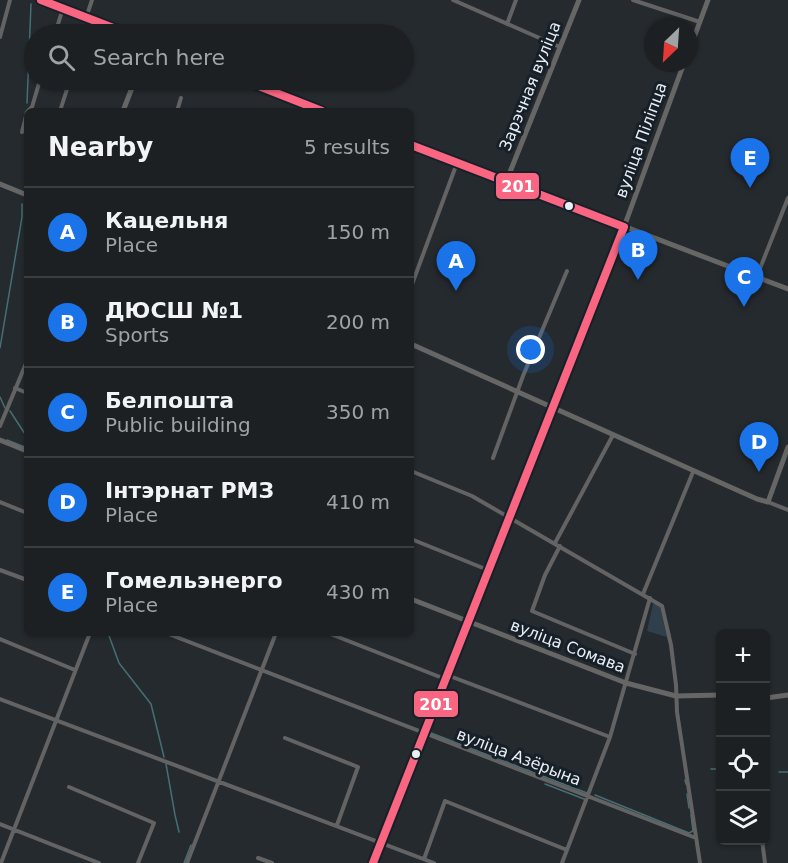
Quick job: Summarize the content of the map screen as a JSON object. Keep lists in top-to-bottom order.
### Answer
{
  "streets": {
    "street": [
      "Зарэчная вуліца",
      "вуліца Піліпца",
      "вуліца Сомава",
      "вуліца Азёрына"
    ]
  },
  "crossings": [
    ["вуліца Піліпца", "вуліца Сомава"],
    ["вуліца Піліпца", "вуліца Азёрына"]
  ],
  "lines": ["transit line 201"],
  "north": "bottom left",
  "page": {
    "search": "Search here",
    "heading": ["Nearby", "5 results"],
    "pins": [
      "E",
      "B",
      "A",
      "C",
      "D"
    ],
    "list": [
      {
        "mark": "A",
        "name": "Кацельня",
        "note": "Place",
        "value": "150 m"
      },
      {
        "mark": "B",
        "name": "ДЮСШ №1",
        "note": "Sports",
        "value": "200 m"
      },
      {
        "mark": "C",
        "name": "Белпошта",
        "note": "Public building",
        "value": "350 m"
      },
      {
        "mark": "D",
        "name": "Інтэрнат РМЗ",
        "note": "Place",
        "value": "410 m"
      },
      {
        "mark": "E",
        "name": "Гомельэнерго",
        "note": "Place",
        "value": "430 m"
      }
    ],
    "map_buttons": ["+", "−"]
  }
}
